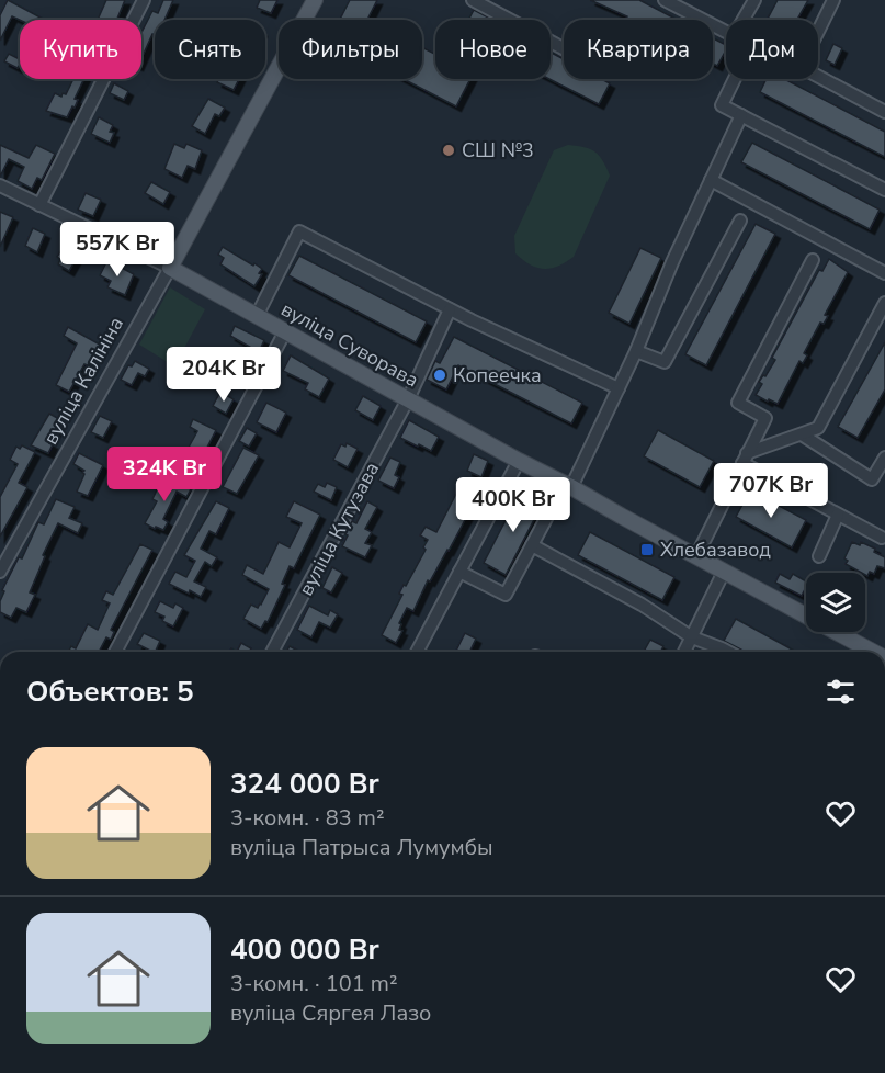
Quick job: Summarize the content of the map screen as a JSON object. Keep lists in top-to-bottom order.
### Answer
{
  "streets": {
    "main road": ["вуліца Суворава", "вуліца Калініна"],
    "street": ["вуліца Кутузава"]
  },
  "crossings": [
    ["вуліца Суворава", "вуліца Калініна"],
    ["вуліца Суворава", "вуліца Кутузава"]
  ],
  "places": {
    "other": ["СШ №3", "Копеечка"],
    "transit": ["Хлебазавод"]
  },
  "page": {
    "chip": [
      "Купить",
      "Снять",
      "Фильтры",
      "Новое",
      "Квартира",
      "Дом"
    ],
    "price": [
      "557K Br",
      "204K Br",
      "324K Br",
      "707K Br",
      "400K Br"
    ],
    "heading": "Объектов: 5",
    "list": [
      {
        "name": "324 000 Br",
        "note": "3-комн. · 83 m² · вуліца Патрыса Лумумбы"
      },
      {
        "name": "400 000 Br",
        "note": "3-комн. · 101 m² · вуліца Сяргея Лазо"
      }
    ]
  }
}
